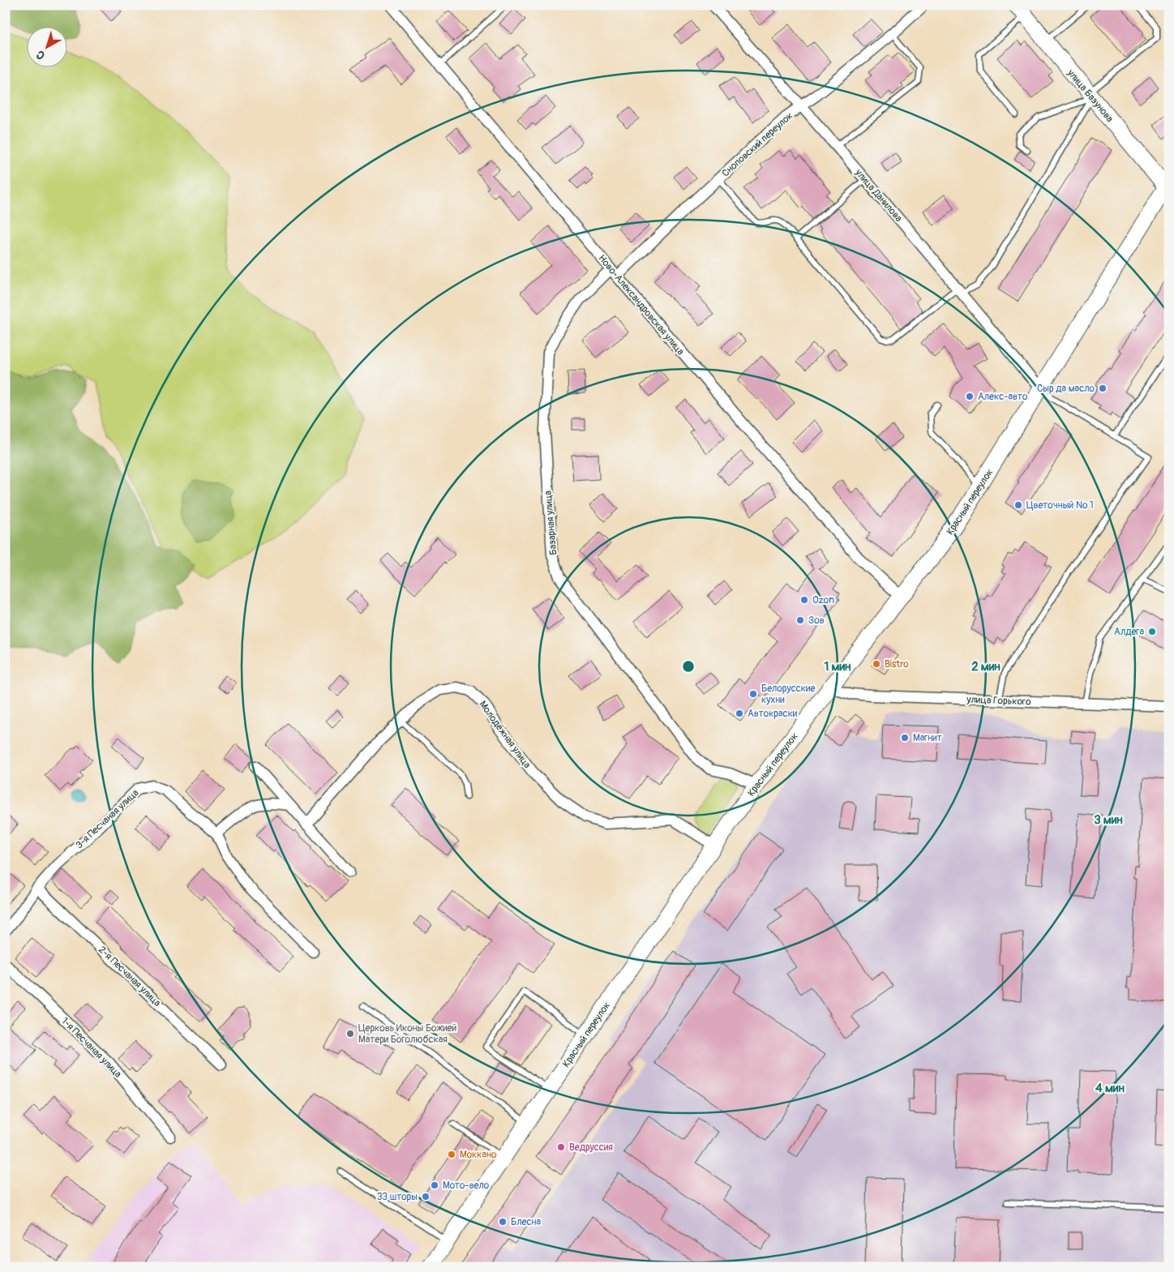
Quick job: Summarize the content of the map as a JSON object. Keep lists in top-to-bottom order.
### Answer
{
  "streets": {
    "main road": ["улица Базунова", "Красный переулок"],
    "street": [
      "Сноповский переулок",
      "улица Данилова",
      "Ново-Александровская улица",
      "Базарная улица",
      "улица Горького",
      "Молодёжная улица",
      "3-я Песчаная улица",
      "2-я Песчаная улица",
      "1-я Песчаная улица"
    ]
  },
  "crossings": [
    ["улица Базунова", "Красный переулок"],
    ["Сноповский переулок", "улица Данилова"],
    ["Сноповский переулок", "Ново-Александровская улица"],
    ["Сноповский переулок", "Базарная улица"],
    ["улица Данилова", "Красный переулок"],
    ["Ново-Александровская улица", "Красный переулок"],
    ["Ново-Александровская улица", "Базарная улица"],
    ["Красный переулок", "Базарная улица"],
    ["Красный переулок", "улица Горького"],
    ["Красный переулок", "Молодёжная улица"],
    ["3-я Песчаная улица", "2-я Песчаная улица"]
  ],
  "places": [
    "Сыр да масло",
    "Алекс-авто",
    "Цветочный № 1",
    "Ozon",
    "Зов",
    "Алдега",
    "Bistro",
    "Белорусские кухни",
    "Автокраски",
    "Магнит",
    "Церковь Иконы Божией Матери Боголюбская",
    "Ведруссия",
    "Моккано",
    "Мото-вело",
    "33 шторы",
    "Блесна"
  ],
  "north": "bottom left",
  "rings": [
    "1 мин",
    "2 мин",
    "3 мин",
    "4 мин"
  ]
}
